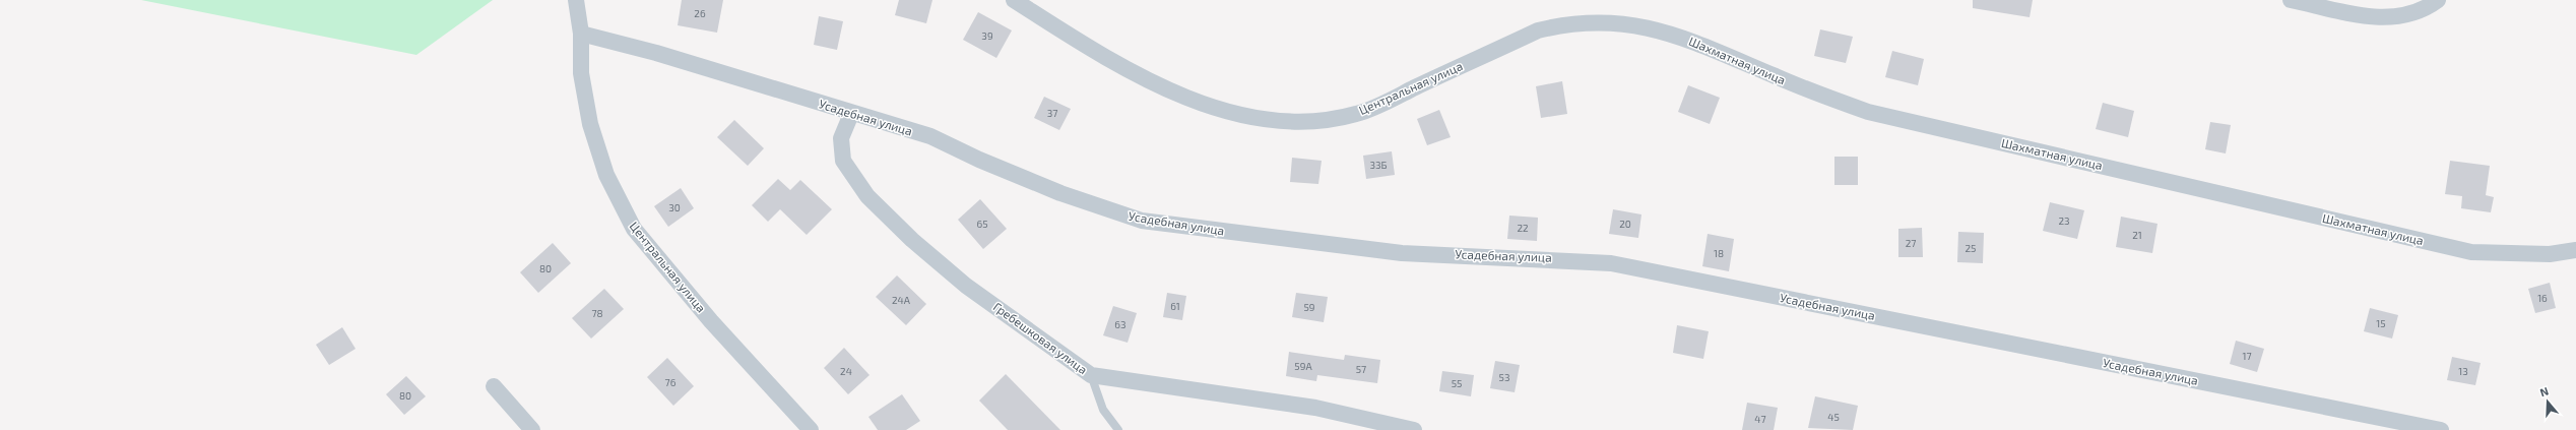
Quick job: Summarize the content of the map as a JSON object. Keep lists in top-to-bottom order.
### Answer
{
  "streets": {
    "street": [
      "Шахматная улица",
      "Центральная улица",
      "Усадебная улица",
      "Гребешковая улица"
    ]
  },
  "crossings": [
    ["Шахматная улица", "Центральная улица"],
    ["Центральная улица", "Усадебная улица"],
    ["Усадебная улица", "Гребешковая улица"]
  ],
  "house_numbers": [
    "26",
    "39",
    "37",
    "33Б",
    "30",
    "23",
    "65",
    "20",
    "22",
    "21",
    "27",
    "25",
    "18",
    "80",
    "16",
    "24А",
    "61",
    "59",
    "78",
    "15",
    "63",
    "17",
    "59А",
    "57",
    "24",
    "13",
    "53",
    "76",
    "55",
    "80",
    "45",
    "47"
  ],
  "north": "top"
}
